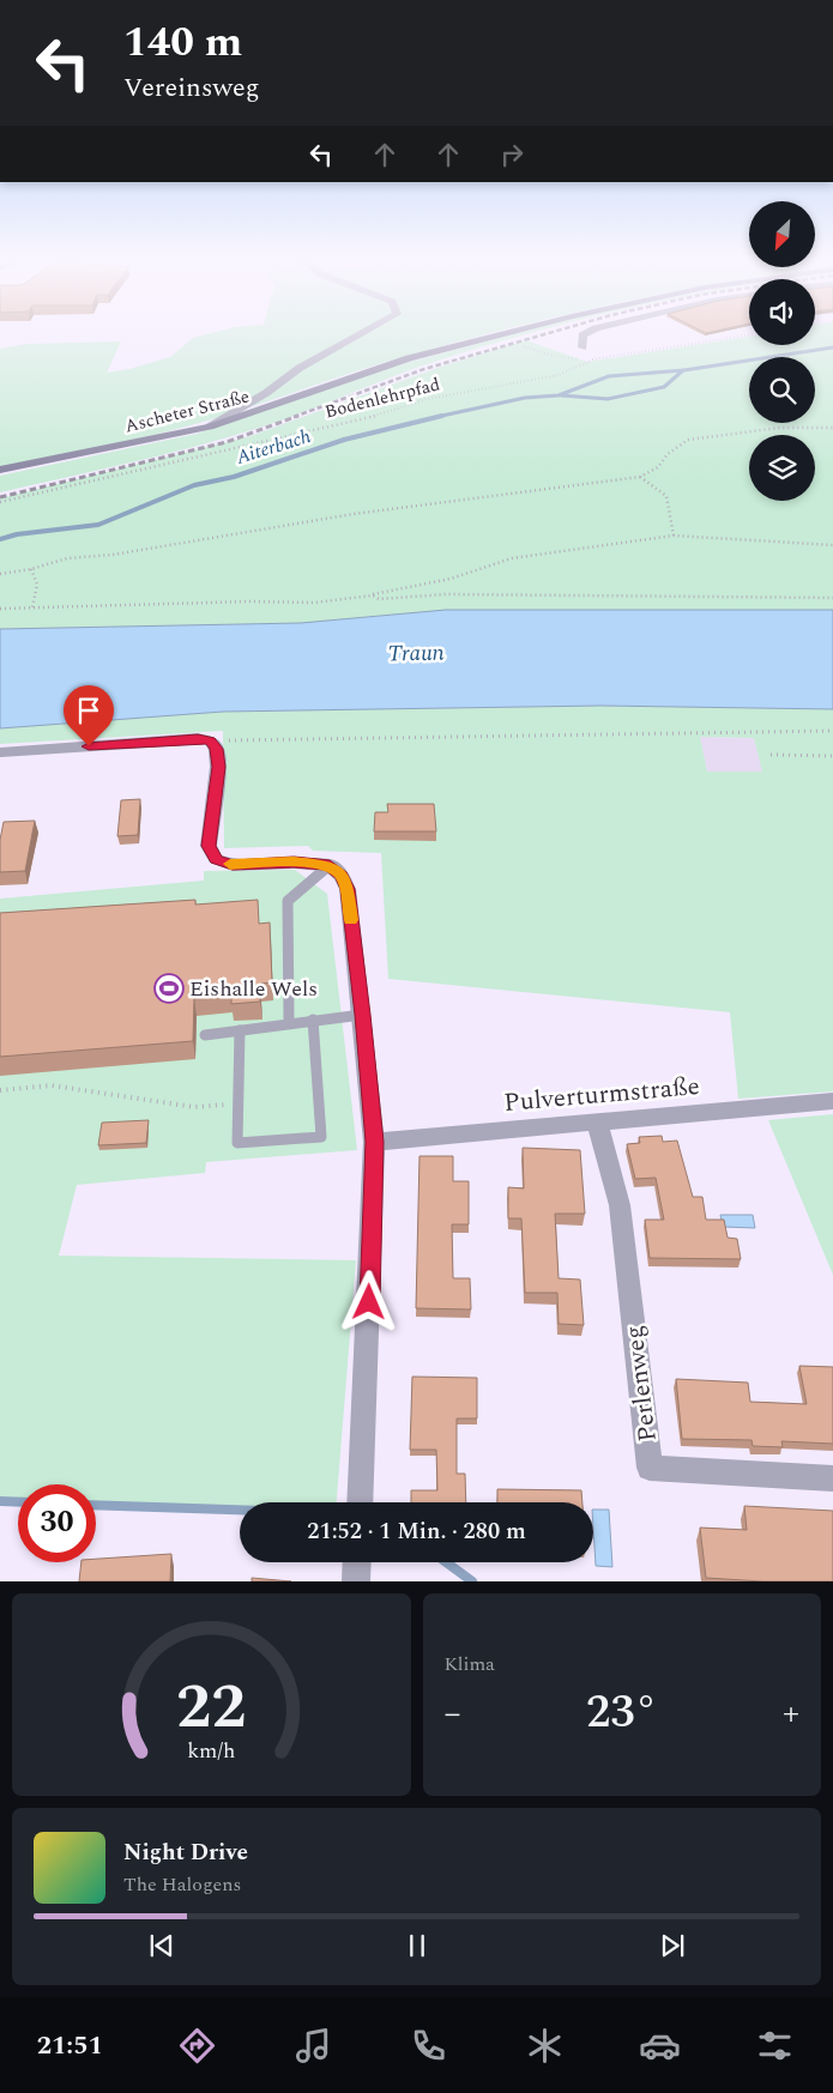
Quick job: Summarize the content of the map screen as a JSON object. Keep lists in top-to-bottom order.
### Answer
{
  "streets": {
    "main road": ["Ascheter Straße"],
    "street": ["Pulverturmstraße", "Perlenweg"],
    "path": ["Bodenlehrpfad"]
  },
  "crossings": [
    ["Pulverturmstraße", "Perlenweg"]
  ],
  "water": ["Aiterbach", "Traun"],
  "places": {
    "sports": ["Eishalle Wels"]
  },
  "north": "bottom left",
  "page": {
    "turn": ["140 m", "Vereinsweg"],
    "limit": "30",
    "trip": "21:52 · 1 Min. · 280 m",
    "tile": "Klima",
    "heat": ["−", "23°", "+"],
    "song": ["Night Drive", "The Halogens"],
    "tabs": "21:51",
    "gauge": ["22", "km/h"]
  }
}
